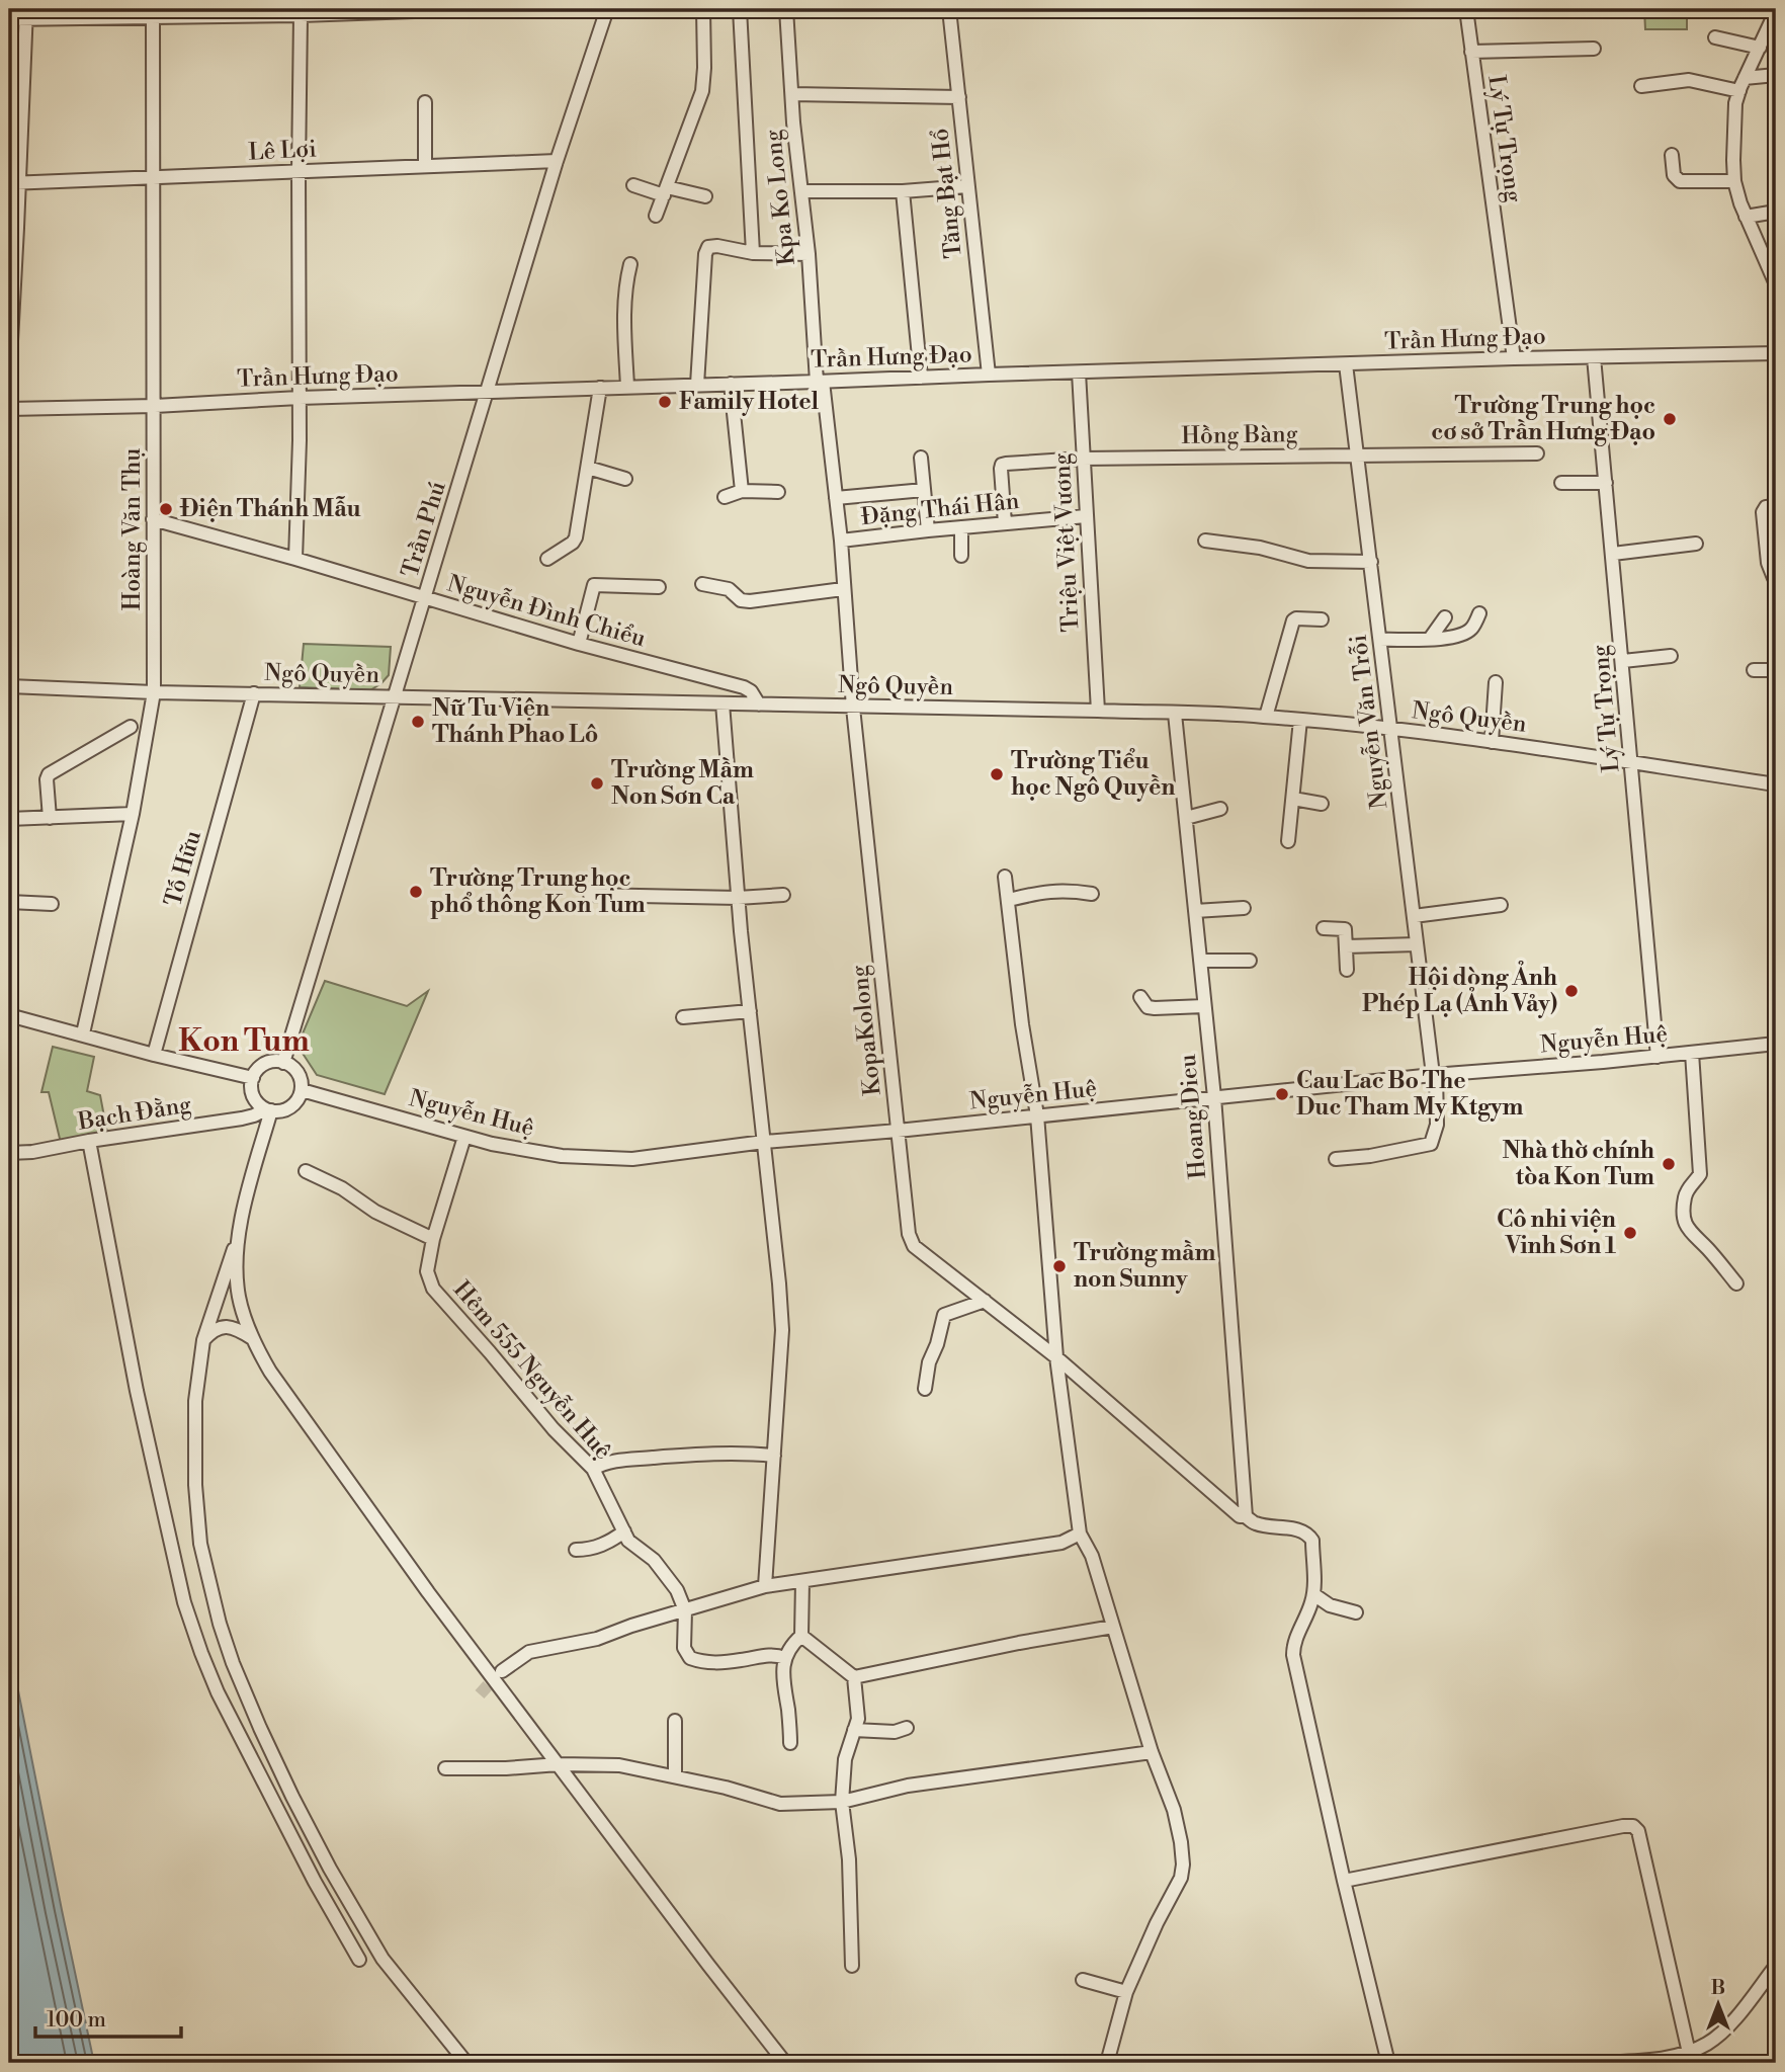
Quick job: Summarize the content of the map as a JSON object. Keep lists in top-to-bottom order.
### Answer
{
  "streets": {
    "street": [
      "Lý Tự Trọng",
      "Lê Lợi",
      "Tăng Bạt Hổ",
      "Kpa Ko Long",
      "Trần Hưng Đạo",
      "Hồng Bàng",
      "Đặng Thái Hân",
      "Hoàng Văn Thụ",
      "Trần Phú",
      "Triệu Việt Vương",
      "Nguyễn Đình Chiểu",
      "Ngô Quyền",
      "Nguyễn Văn Trỗi",
      "Tố Hữu",
      "KopaKolong",
      "Nguyễn Huệ",
      "Bạch Đằng",
      "Hoang Dieu",
      "Hẻm 555 Nguyễn Huệ"
    ]
  },
  "crossings": [
    ["Lý Tự Trọng", "Trần Hưng Đạo"],
    ["Lý Tự Trọng", "Ngô Quyền"],
    ["Lý Tự Trọng", "Nguyễn Huệ"],
    ["Lê Lợi", "Hoàng Văn Thụ"],
    ["Lê Lợi", "Trần Phú"],
    ["Tăng Bạt Hổ", "Trần Hưng Đạo"],
    ["Kpa Ko Long", "Trần Hưng Đạo"],
    ["Kpa Ko Long", "KopaKolong"],
    ["Trần Hưng Đạo", "Hoàng Văn Thụ"],
    ["Trần Hưng Đạo", "Trần Phú"],
    ["Trần Hưng Đạo", "Triệu Việt Vương"],
    ["Trần Hưng Đạo", "Nguyễn Văn Trỗi"],
    ["Trần Hưng Đạo", "KopaKolong"],
    ["Hồng Bàng", "Đặng Thái Hân"],
    ["Hồng Bàng", "Triệu Việt Vương"],
    ["Hồng Bàng", "Nguyễn Văn Trỗi"],
    ["Đặng Thái Hân", "Triệu Việt Vương"],
    ["Đặng Thái Hân", "KopaKolong"],
    ["Hoàng Văn Thụ", "Nguyễn Đình Chiểu"],
    ["Hoàng Văn Thụ", "Ngô Quyền"],
    ["Trần Phú", "Nguyễn Đình Chiểu"],
    ["Trần Phú", "Ngô Quyền"],
    ["Trần Phú", "Nguyễn Huệ"],
    ["Trần Phú", "Bạch Đằng"],
    ["Triệu Việt Vương", "Ngô Quyền"],
    ["Nguyễn Đình Chiểu", "Ngô Quyền"],
    ["Ngô Quyền", "Nguyễn Văn Trỗi"],
    ["Ngô Quyền", "Tố Hữu"],
    ["Ngô Quyền", "KopaKolong"],
    ["Ngô Quyền", "Hoang Dieu"],
    ["Nguyễn Văn Trỗi", "Nguyễn Huệ"],
    ["KopaKolong", "Nguyễn Huệ"],
    ["KopaKolong", "Hoang Dieu"],
    ["Nguyễn Huệ", "Bạch Đằng"],
    ["Nguyễn Huệ", "Hoang Dieu"],
    ["Nguyễn Huệ", "Hẻm 555 Nguyễn Huệ"]
  ],
  "districts": ["Kon Tum"],
  "places": [
    "Family Hotel",
    "Trường Trung học cơ sở Trần Hưng Đạo",
    "Điện Thánh Mẫu",
    "Nữ Tu Viện Thánh Phao Lô",
    "Trường Tiểu học Ngô Quyền",
    "Trường Mầm Non Sơn Ca",
    "Trường Trung học phổ thông Kon Tum",
    "Hội dòng Ảnh Phép Lạ (Ảnh Vảy)",
    "Cau Lac Bo The Duc Tham My Ktgym",
    "Nhà thờ chính tòa Kon Tum",
    "Cô nhi viện Vinh Sơn 1",
    "Trường mầm non Sunny"
  ],
  "scale_bar": "100 m",
  "north": "top"
}
